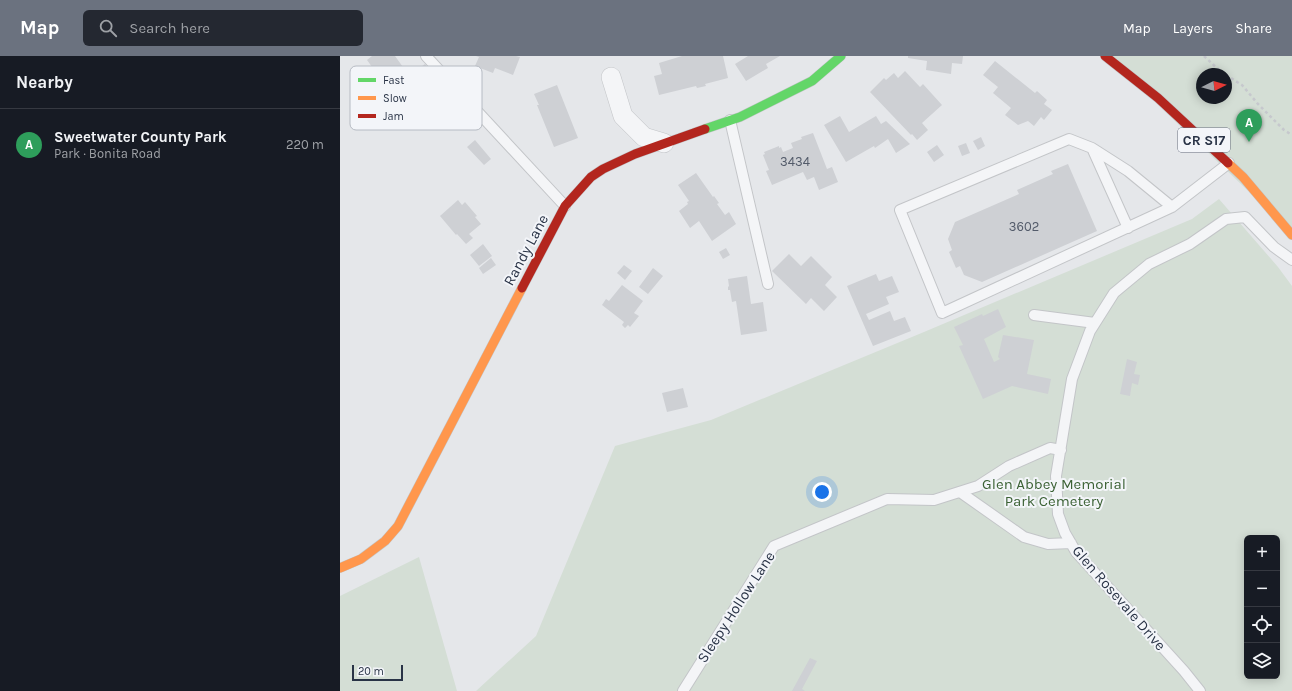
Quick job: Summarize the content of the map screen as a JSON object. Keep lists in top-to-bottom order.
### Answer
{
  "streets": {
    "street": ["CR S17", "Randy Lane"],
    "lane": ["Glen Rosevale Drive", "Sleepy Hollow Lane"]
  },
  "crossings": [
    ["Glen Rosevale Drive", "Sleepy Hollow Lane"]
  ],
  "parks": ["Glen Abbey Memorial Park Cemetery"],
  "house_numbers": ["3434", "3602"],
  "legend": ["Fast", "Slow", "Jam"],
  "scale_bar": "20 m",
  "north": "right",
  "page": {
    "header": "Map",
    "search": "Search here",
    "nav": ["Map", "Layers", "Share"],
    "heading": "Nearby",
    "list": [
      {
        "mark": "A",
        "name": "Sweetwater County Park",
        "note": "Park · Bonita Road",
        "value": "220 m"
      }
    ],
    "pins": "A",
    "map_buttons": ["+", "−"],
    "scale": "20 m"
  }
}
